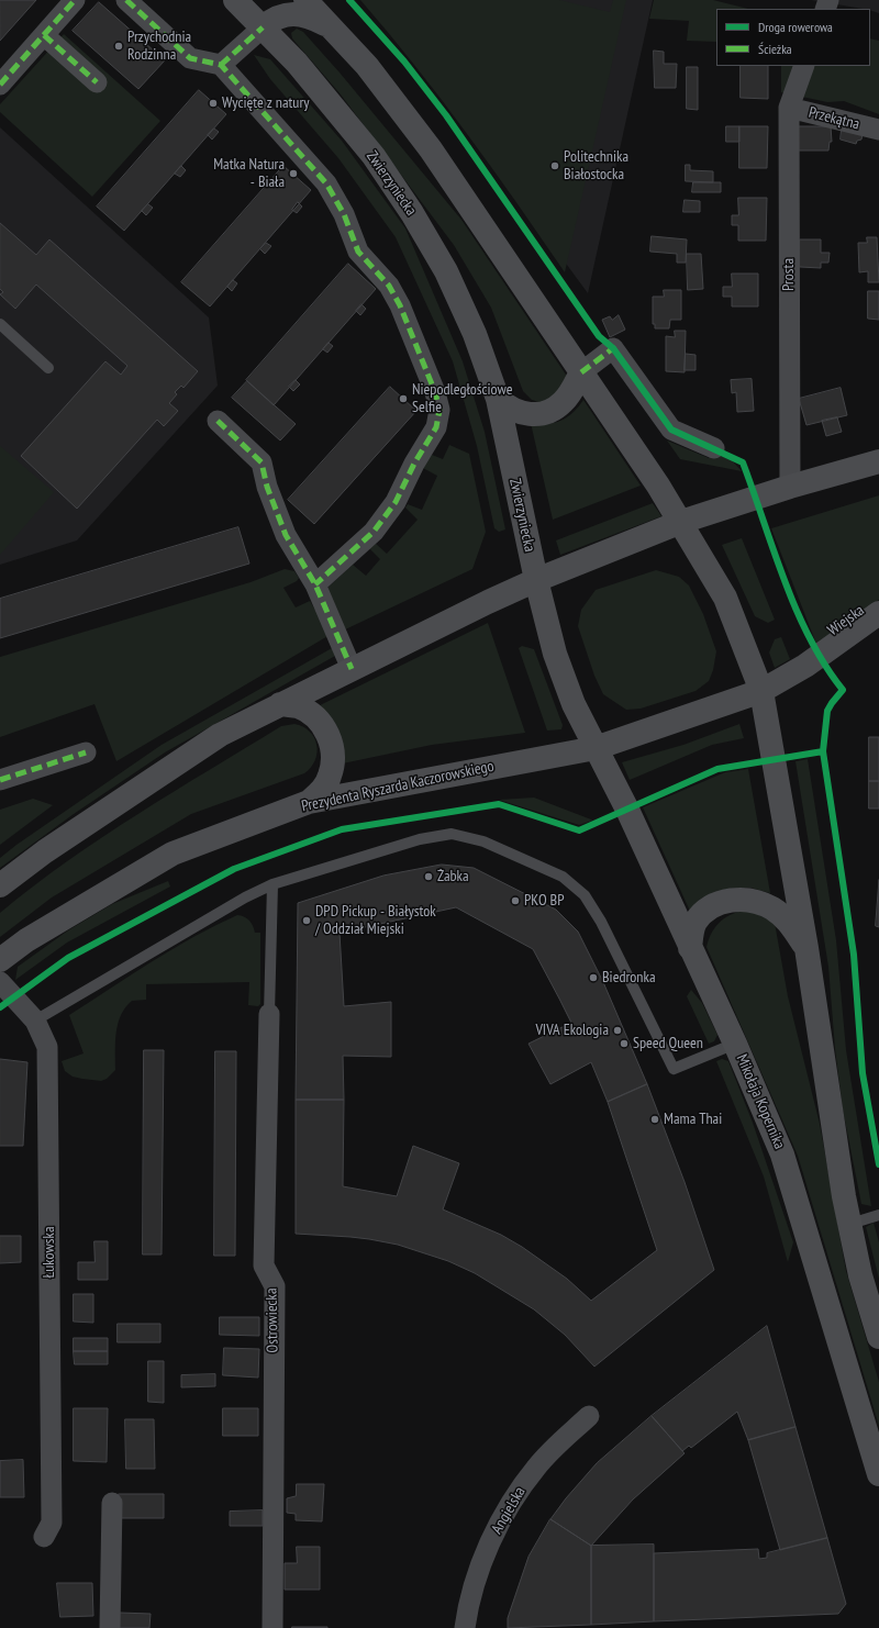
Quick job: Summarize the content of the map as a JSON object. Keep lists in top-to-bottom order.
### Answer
{
  "streets": {
    "main road": [
      "Zwierzyniecka",
      "Wiejska",
      "Prezydenta Ryszarda Kaczorowskiego",
      "Mikołaja Kopernika"
    ],
    "street": [
      "Przekątna",
      "Prosta",
      "Łukowska",
      "Ostrowiecka",
      "Angielska"
    ]
  },
  "crossings": [
    ["Przekątna", "Prosta"],
    ["Zwierzyniecka", "Wiejska"],
    ["Zwierzyniecka", "Prezydenta Ryszarda Kaczorowskiego"],
    ["Zwierzyniecka", "Mikołaja Kopernika"],
    ["Wiejska", "Prezydenta Ryszarda Kaczorowskiego"],
    ["Wiejska", "Mikołaja Kopernika"],
    ["Prezydenta Ryszarda Kaczorowskiego", "Mikołaja Kopernika"]
  ],
  "places": [
    "Przychodnia Rodzinna",
    "Wycięte z natury",
    "Politechnika Białostocka",
    "Matka Natura - Biała",
    "Niepodległościowe Selfie",
    "Żabka",
    "PKO BP",
    "DPD Pickup - Białystok / Oddział Miejski",
    "Biedronka",
    "VIVA Ekologia",
    "Speed Queen",
    "Mama Thai"
  ],
  "legend": ["Droga rowerowa", "Ścieżka"]
}
